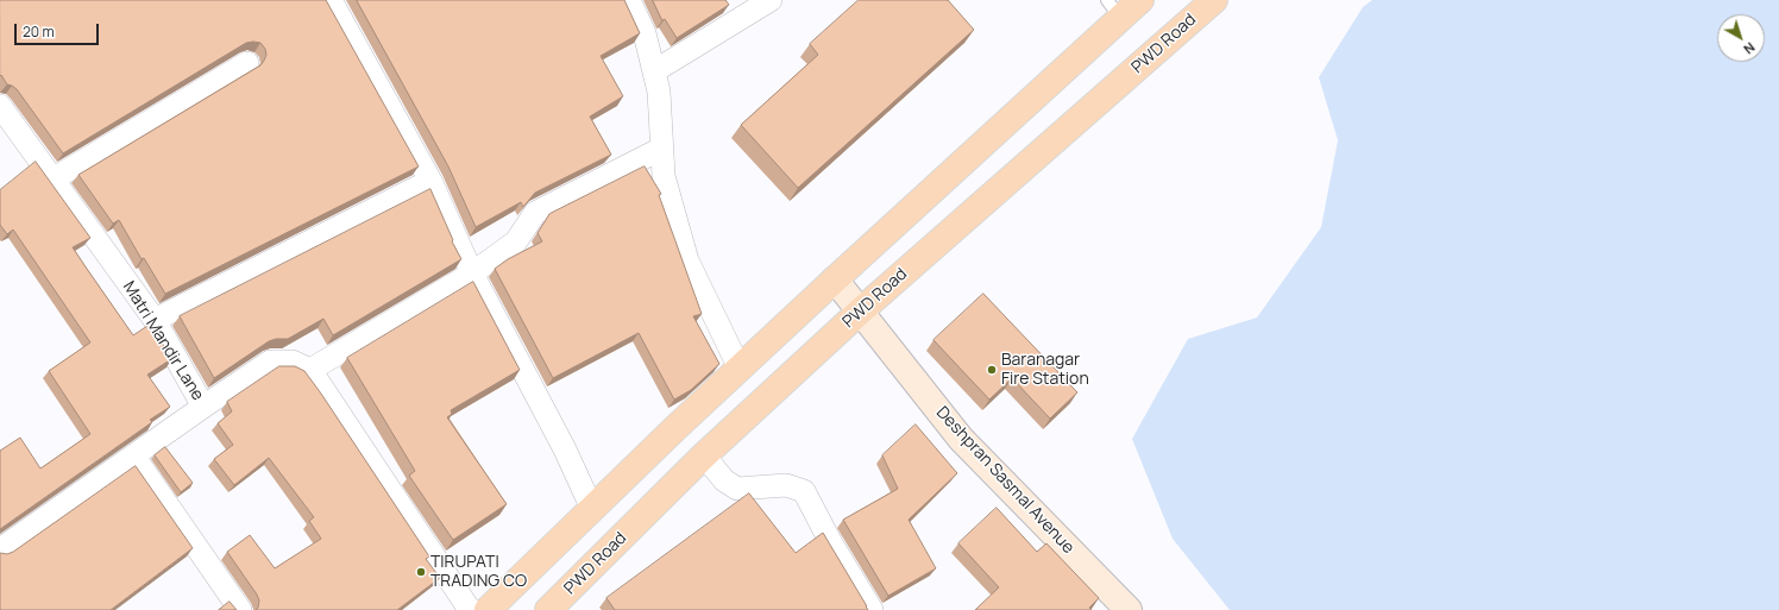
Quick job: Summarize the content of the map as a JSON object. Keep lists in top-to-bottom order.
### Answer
{
  "streets": {
    "main road": ["PWD Road"],
    "street": ["Matri Mandir Lane", "Deshpran Sasmal Avenue"]
  },
  "crossings": [
    ["PWD Road", "Deshpran Sasmal Avenue"]
  ],
  "places": ["Baranagar Fire Station", "TIRUPATI TRADING CO"],
  "scale_bar": "20 m",
  "north": "bottom right"
}
